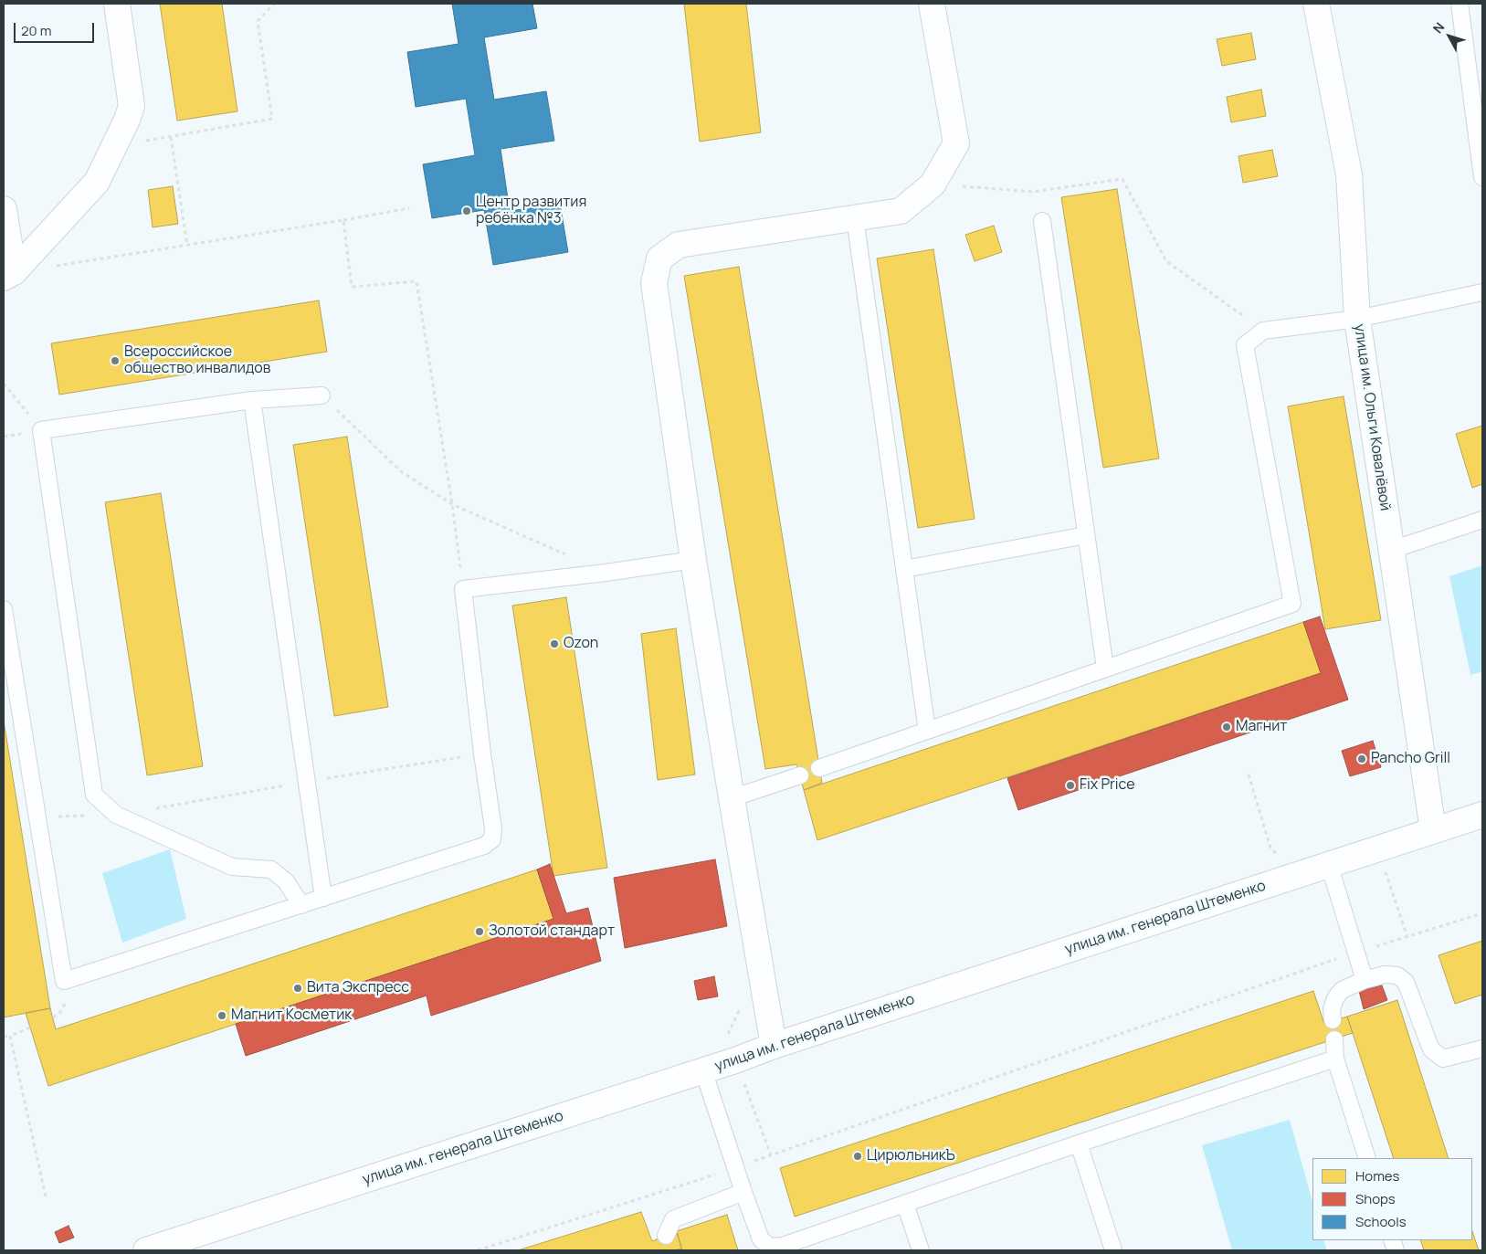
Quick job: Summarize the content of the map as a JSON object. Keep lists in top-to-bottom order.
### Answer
{
  "streets": {
    "street": ["улица им. Ольги Ковалёвой", "улица им. генерала Штеменко"]
  },
  "crossings": [
    ["улица им. Ольги Ковалёвой", "улица им. генерала Штеменко"]
  ],
  "places": [
    "Центр развития ребёнка №3",
    "Всероссийское общество инвалидов",
    "Ozon",
    "Магнит",
    "Pancho Grill",
    "Fix Price",
    "Золотой стандарт",
    "Вита Экспресс",
    "Магнит Косметик",
    "ЦирюльникЪ"
  ],
  "legend": ["Homes", "Shops", "Schools"],
  "scale_bar": "20 m",
  "north": "top left"
}
